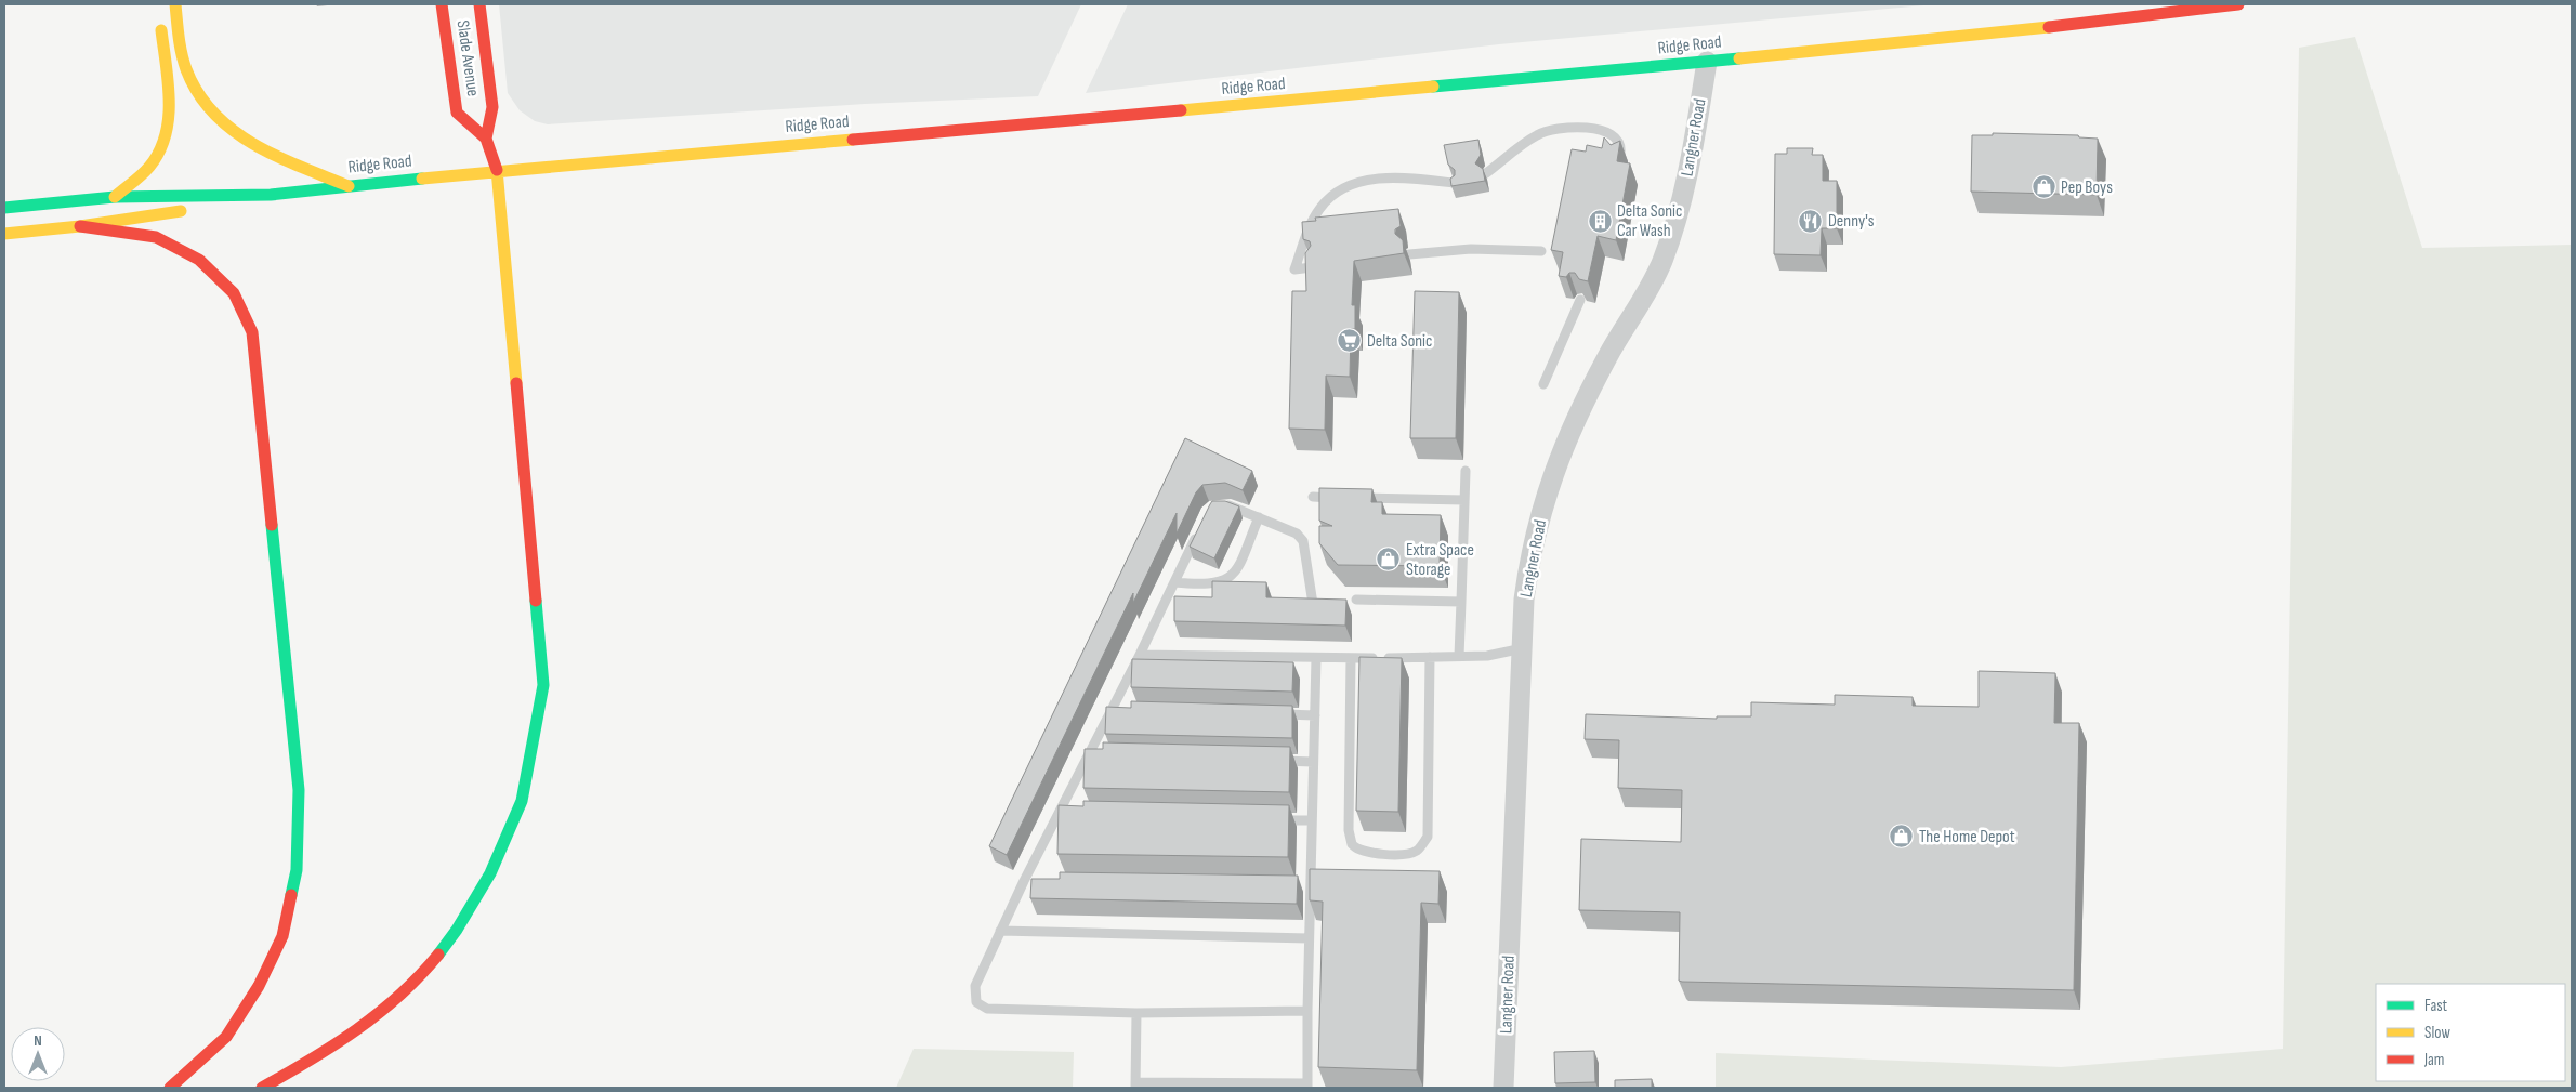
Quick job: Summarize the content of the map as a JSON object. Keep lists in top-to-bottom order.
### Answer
{
  "streets": {
    "main road": ["Ridge Road", "Slade Avenue"],
    "street": ["Langner Road"]
  },
  "crossings": [
    ["Ridge Road", "Slade Avenue"],
    ["Ridge Road", "Langner Road"]
  ],
  "places": {
    "shop": ["Pep Boys", "Extra Space Storage", "The Home Depot"],
    "building": ["Delta Sonic Car Wash"],
    "restaurant": ["Denny's"],
    "supermarket": ["Delta Sonic"]
  },
  "legend": ["Fast", "Slow", "Jam"],
  "north": "top"
}
